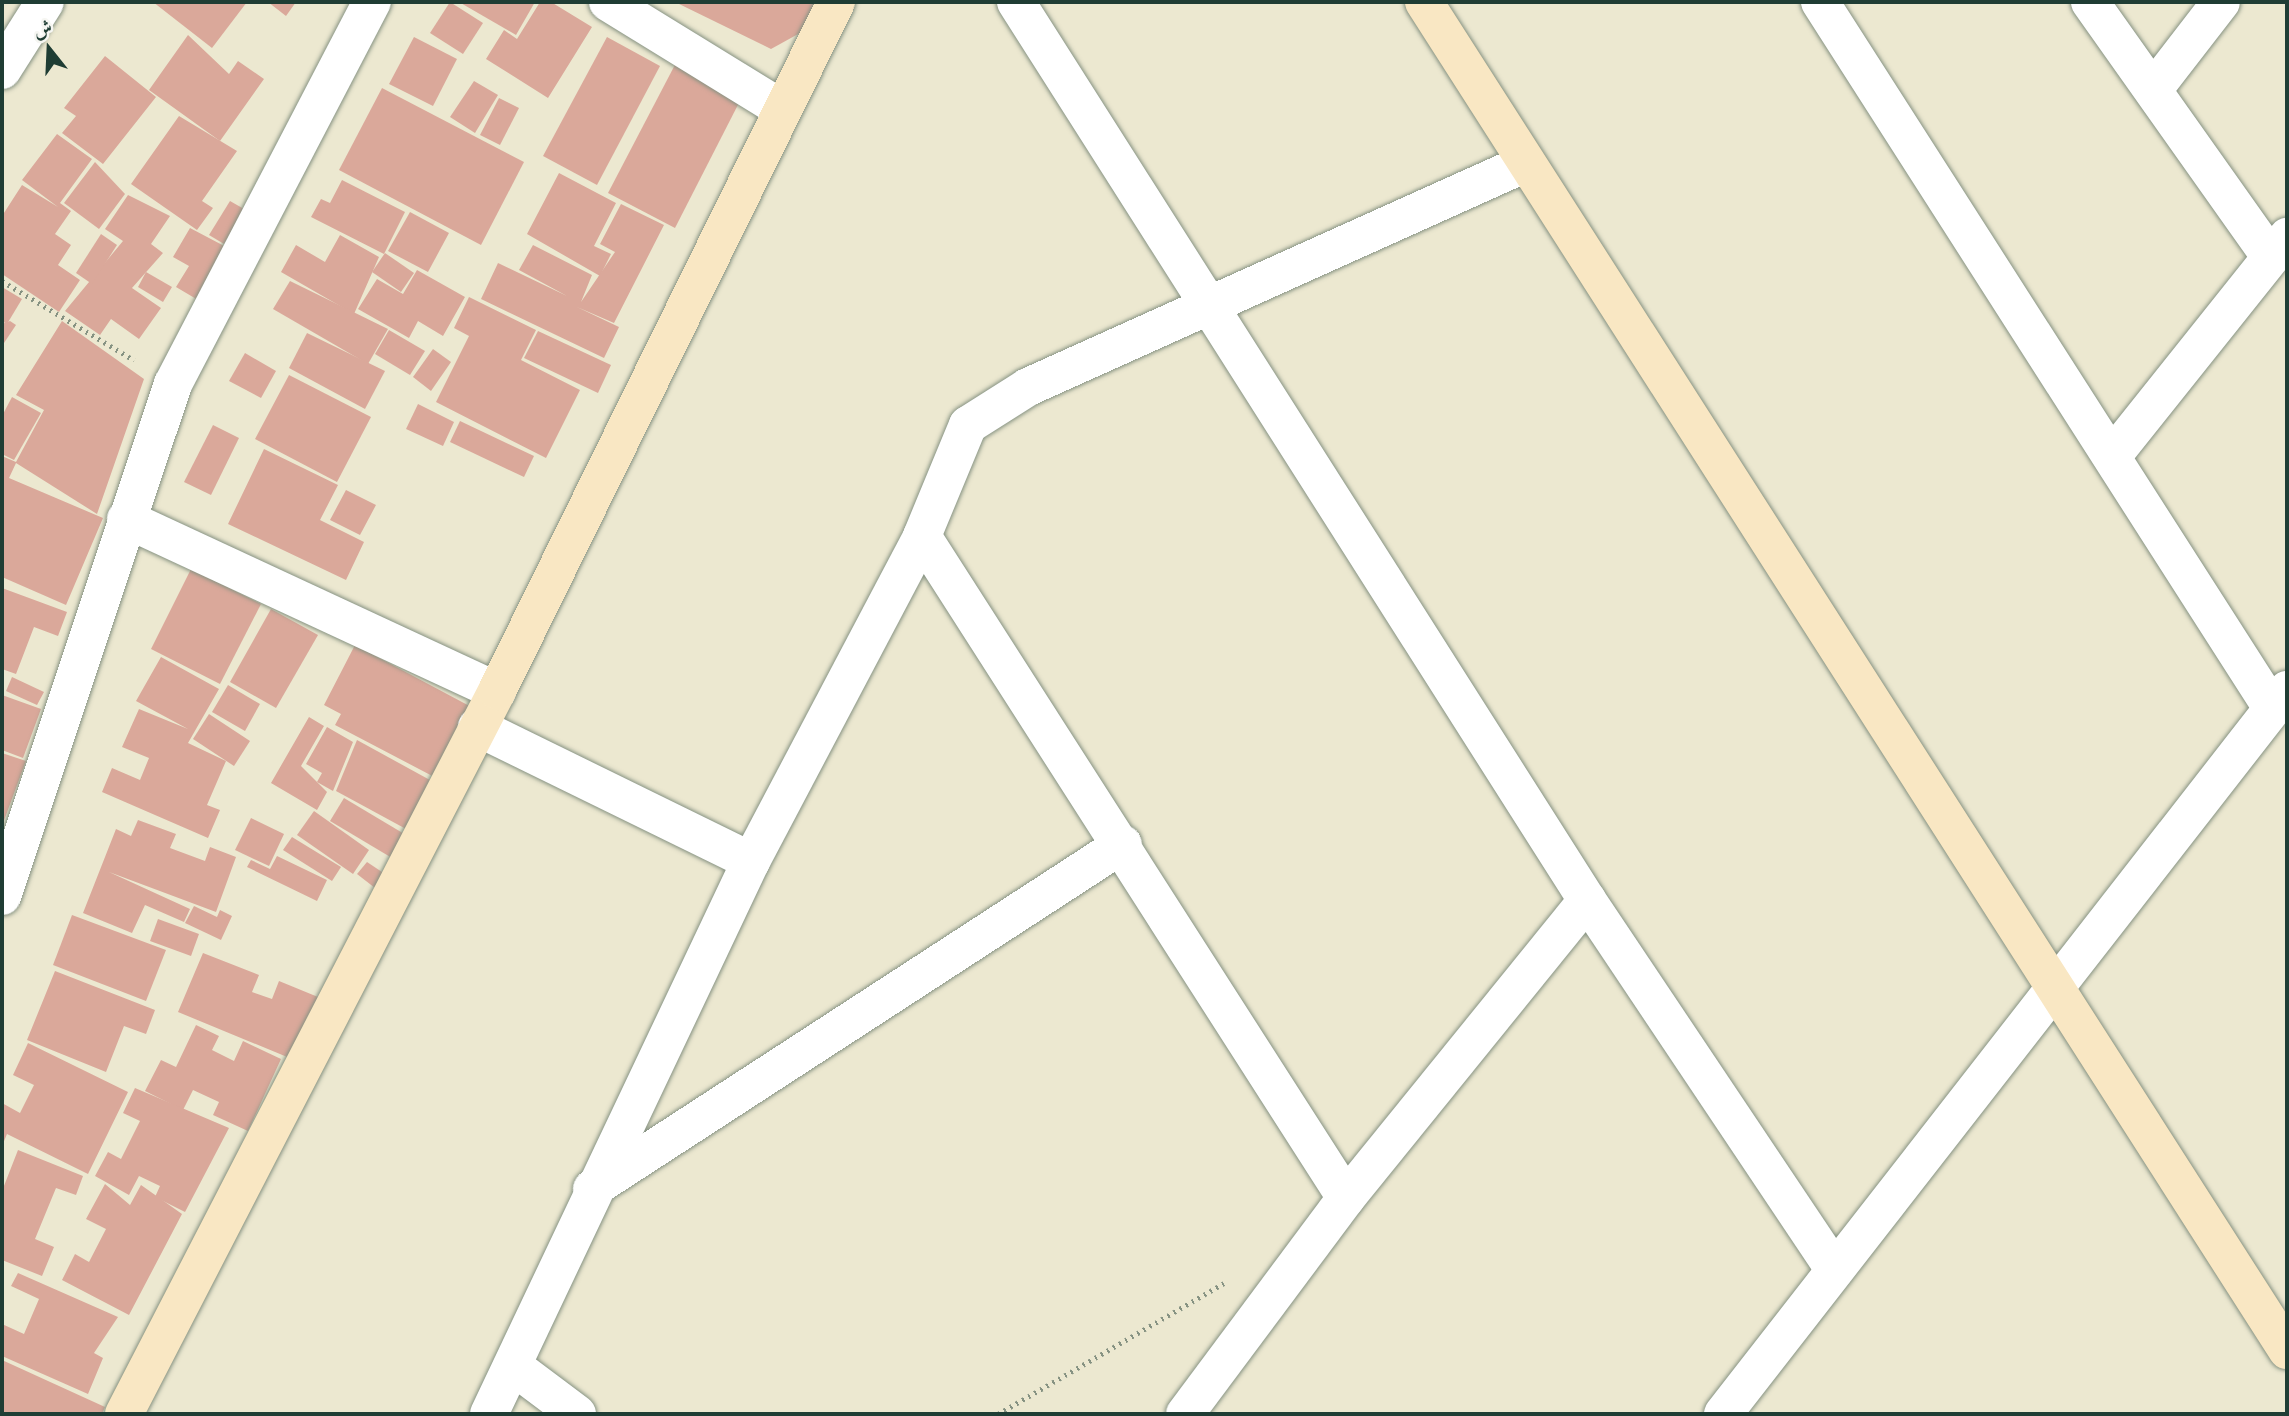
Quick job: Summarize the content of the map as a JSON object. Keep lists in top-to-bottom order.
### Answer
{
  "north": "top"
}
